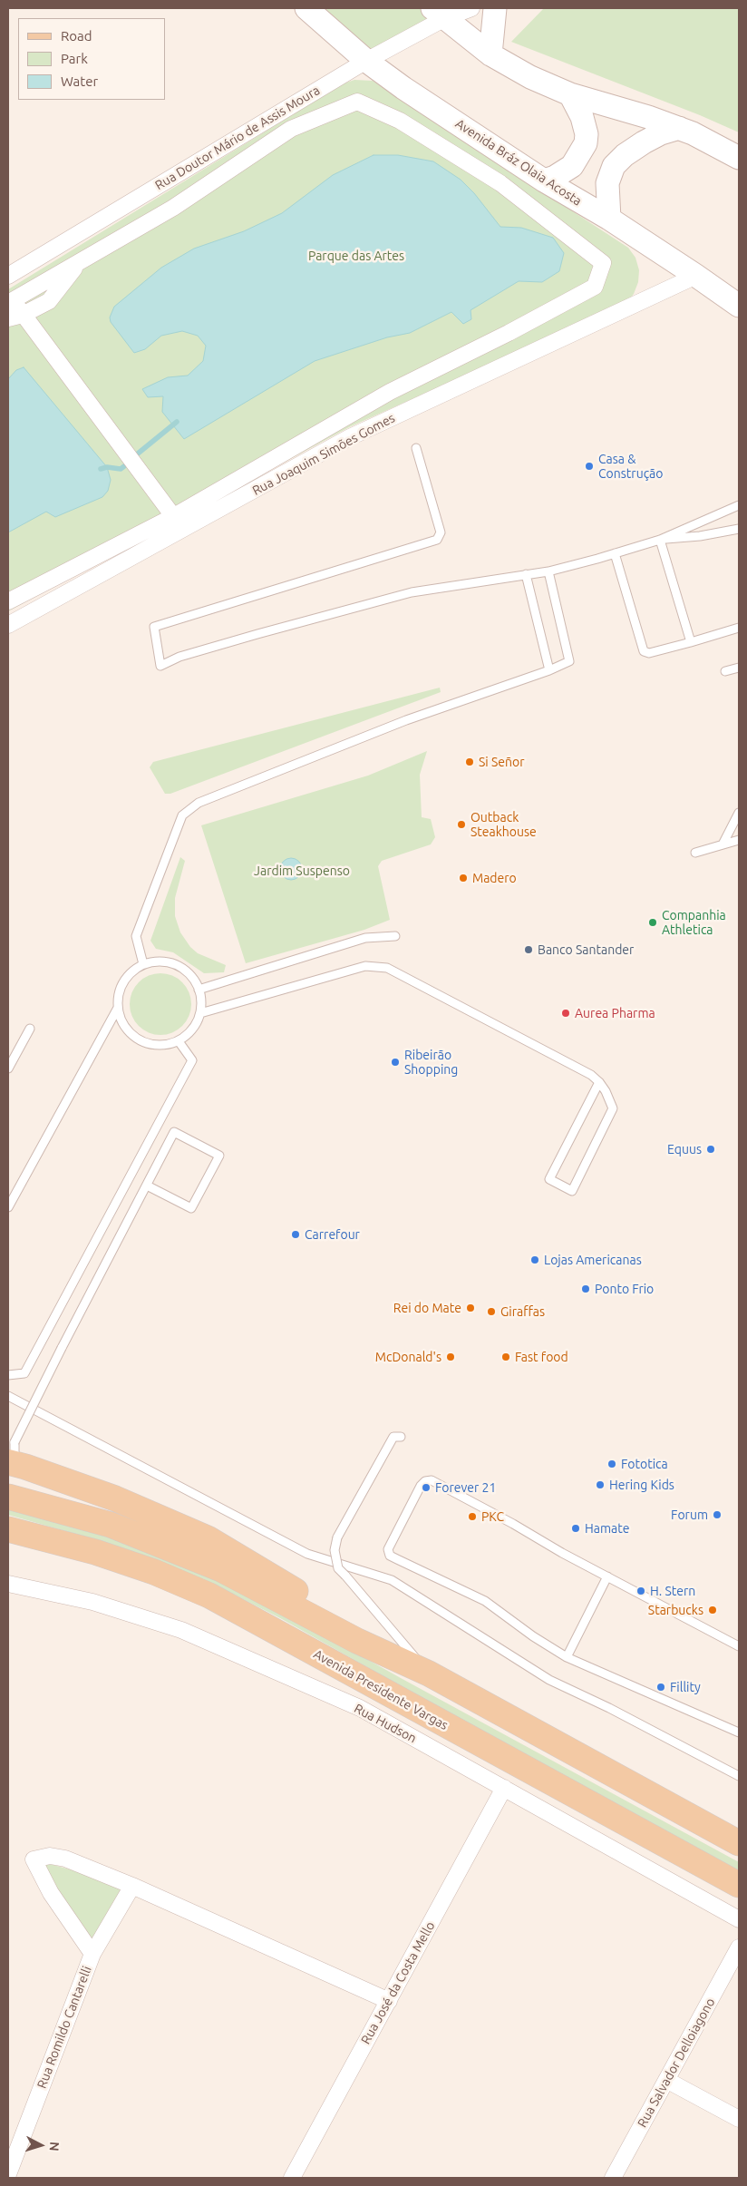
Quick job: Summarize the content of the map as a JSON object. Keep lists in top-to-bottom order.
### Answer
{
  "streets": {
    "main road": ["Avenida Presidente Vargas"],
    "street": [
      "Rua Doutor Mário de Assis Moura",
      "Avenida Bráz Olaia Acosta",
      "Rua Joaquim Simões Gomes",
      "Rua Hudson",
      "Rua José da Costa Mello",
      "Rua Romildo Cantarelli",
      "Rua Salvador Delloiagono"
    ]
  },
  "crossings": [
    ["Rua Doutor Mário de Assis Moura", "Avenida Bráz Olaia Acosta"],
    ["Avenida Bráz Olaia Acosta", "Rua Joaquim Simões Gomes"],
    ["Rua Hudson", "Rua José da Costa Mello"]
  ],
  "parks": ["Parque das Artes", "Jardim Suspenso"],
  "places": [
    "Casa & Construção",
    "Si Señor",
    "Outback Steakhouse",
    "Madero",
    "Companhia Athletica",
    "Banco Santander",
    "Aurea Pharma",
    "Ribeirão Shopping",
    "Equus",
    "Carrefour",
    "Lojas Americanas",
    "Ponto Frio",
    "Rei do Mate",
    "Giraffas",
    "McDonald's",
    "Fast food",
    "Fototica",
    "Hering Kids",
    "Forever 21",
    "Forum",
    "PKC",
    "Hamate",
    "H. Stern",
    "Starbucks",
    "Fillity"
  ],
  "legend": ["Road", "Park", "Water"],
  "north": "right"
}
